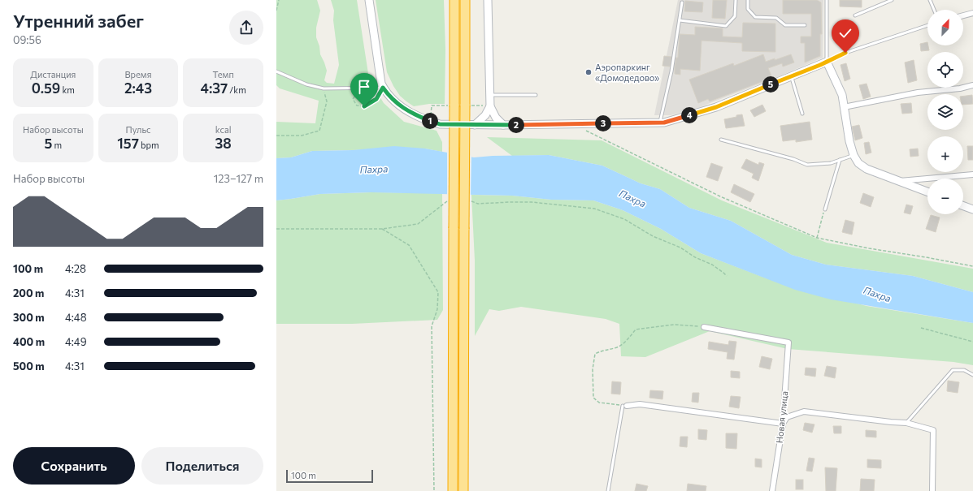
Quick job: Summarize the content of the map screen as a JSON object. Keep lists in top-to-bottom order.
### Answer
{
  "streets": {
    "street": ["Новая улица"]
  },
  "water": ["Пахра"],
  "places": ["Аэропаркинг «Домодедово»"],
  "scale_bar": "100 m",
  "north": "top right",
  "page": {
    "heading": ["Утренний забег", "09:56"],
    "map_buttons": ["+", "−"],
    "stats": [
      ["Дистанция", "0.59 km"],
      ["Время", "2:43"],
      ["Темп", "4:37 /km"],
      ["Набор высоты", "5 m"],
      ["Пульс", "157 bpm"],
      ["kcal", "38"]
    ],
    "pins": [
      "5",
      "4",
      "1",
      "3",
      "2"
    ],
    "chart": ["Набор высоты", "123–127 m"],
    "list": [
      {
        "name": "100 m",
        "note": "4:28"
      },
      {
        "name": "200 m",
        "note": "4:31"
      },
      {
        "name": "300 m",
        "note": "4:48"
      },
      {
        "name": "400 m",
        "note": "4:49"
      },
      {
        "name": "500 m",
        "note": "4:31"
      }
    ],
    "buttons": ["Сохранить", "Поделиться"],
    "scale": "100 m"
  }
}
